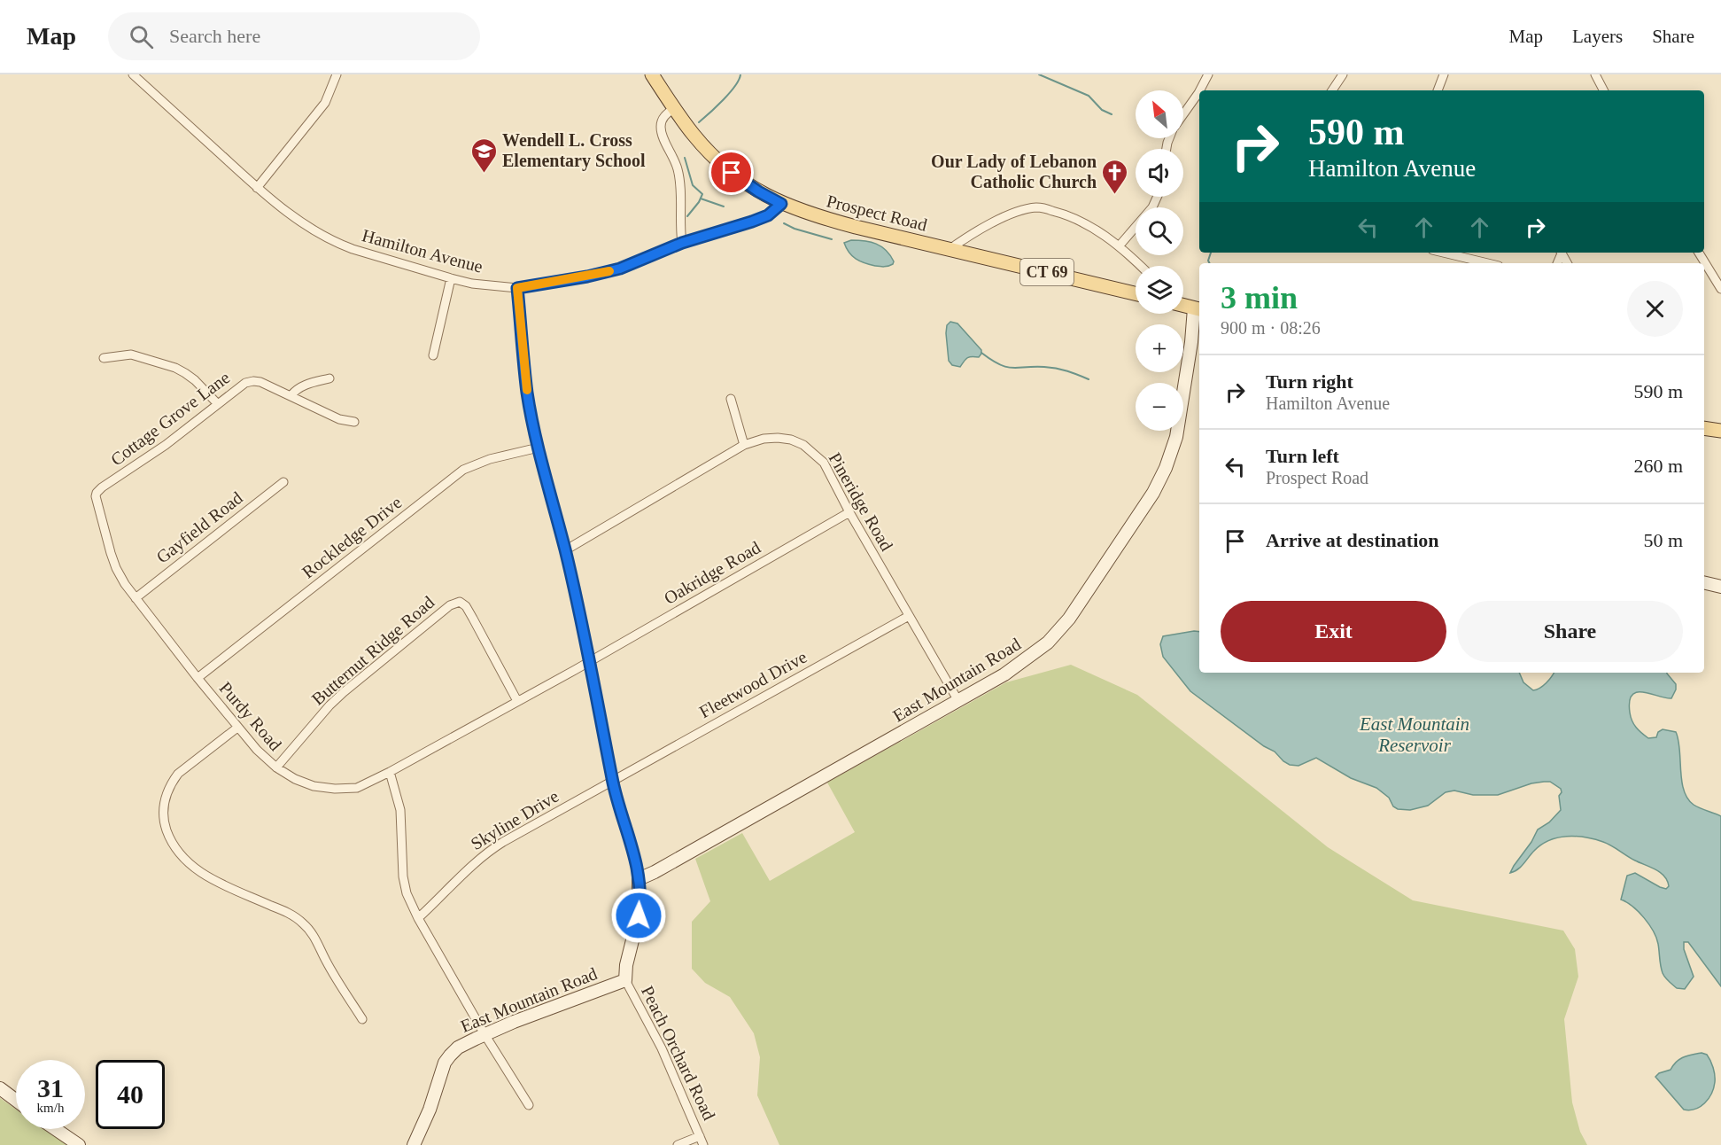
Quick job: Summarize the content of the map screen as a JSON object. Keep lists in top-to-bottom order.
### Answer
{
  "streets": {
    "main road": ["Prospect Road", "CT 69"],
    "street": [
      "Hamilton Avenue",
      "Cottage Grove Lane",
      "Pineridge Road",
      "Gayfield Road",
      "Rockledge Drive",
      "Oakridge Road",
      "Butternut Ridge Road",
      "East Mountain Road",
      "Fleetwood Drive",
      "Purdy Road",
      "Skyline Drive",
      "Peach Orchard Road"
    ]
  },
  "crossings": [
    ["Prospect Road", "Hamilton Avenue"],
    ["Hamilton Avenue", "Peach Orchard Road"],
    ["Cottage Grove Lane", "Purdy Road"],
    ["Pineridge Road", "Oakridge Road"],
    ["Pineridge Road", "East Mountain Road"],
    ["Pineridge Road", "Fleetwood Drive"],
    ["Pineridge Road", "Peach Orchard Road"],
    ["Gayfield Road", "Purdy Road"],
    ["Rockledge Drive", "Purdy Road"],
    ["Rockledge Drive", "Peach Orchard Road"],
    ["Oakridge Road", "Purdy Road"],
    ["Oakridge Road", "Peach Orchard Road"],
    ["Butternut Ridge Road", "Purdy Road"],
    ["East Mountain Road", "Peach Orchard Road"],
    ["Fleetwood Drive", "Skyline Drive"],
    ["Fleetwood Drive", "Peach Orchard Road"],
    ["Purdy Road", "Peach Orchard Road"],
    ["Skyline Drive", "Peach Orchard Road"]
  ],
  "water": ["East Mountain Reservoir"],
  "places": {
    "school or university": ["Wendell L. Cross Elementary School"],
    "church": ["Our Lady of Lebanon Catholic Church"]
  },
  "north": "top left",
  "page": {
    "header": "Map",
    "search": "Search here",
    "nav": ["Map", "Layers", "Share"],
    "map_buttons": ["+", "−"],
    "turn": ["590 m", "Hamilton Avenue"],
    "heading": ["3 min", "900 m · 08:26"],
    "list": [
      {
        "name": "Turn right",
        "note": "Hamilton Avenue",
        "value": "590 m"
      },
      {
        "name": "Turn left",
        "note": "Prospect Road",
        "value": "260 m"
      },
      {
        "name": "Arrive at destination",
        "value": "50 m"
      }
    ],
    "buttons": ["Exit", "Share"],
    "speed": "31 km/h",
    "limit": "40"
  }
}
